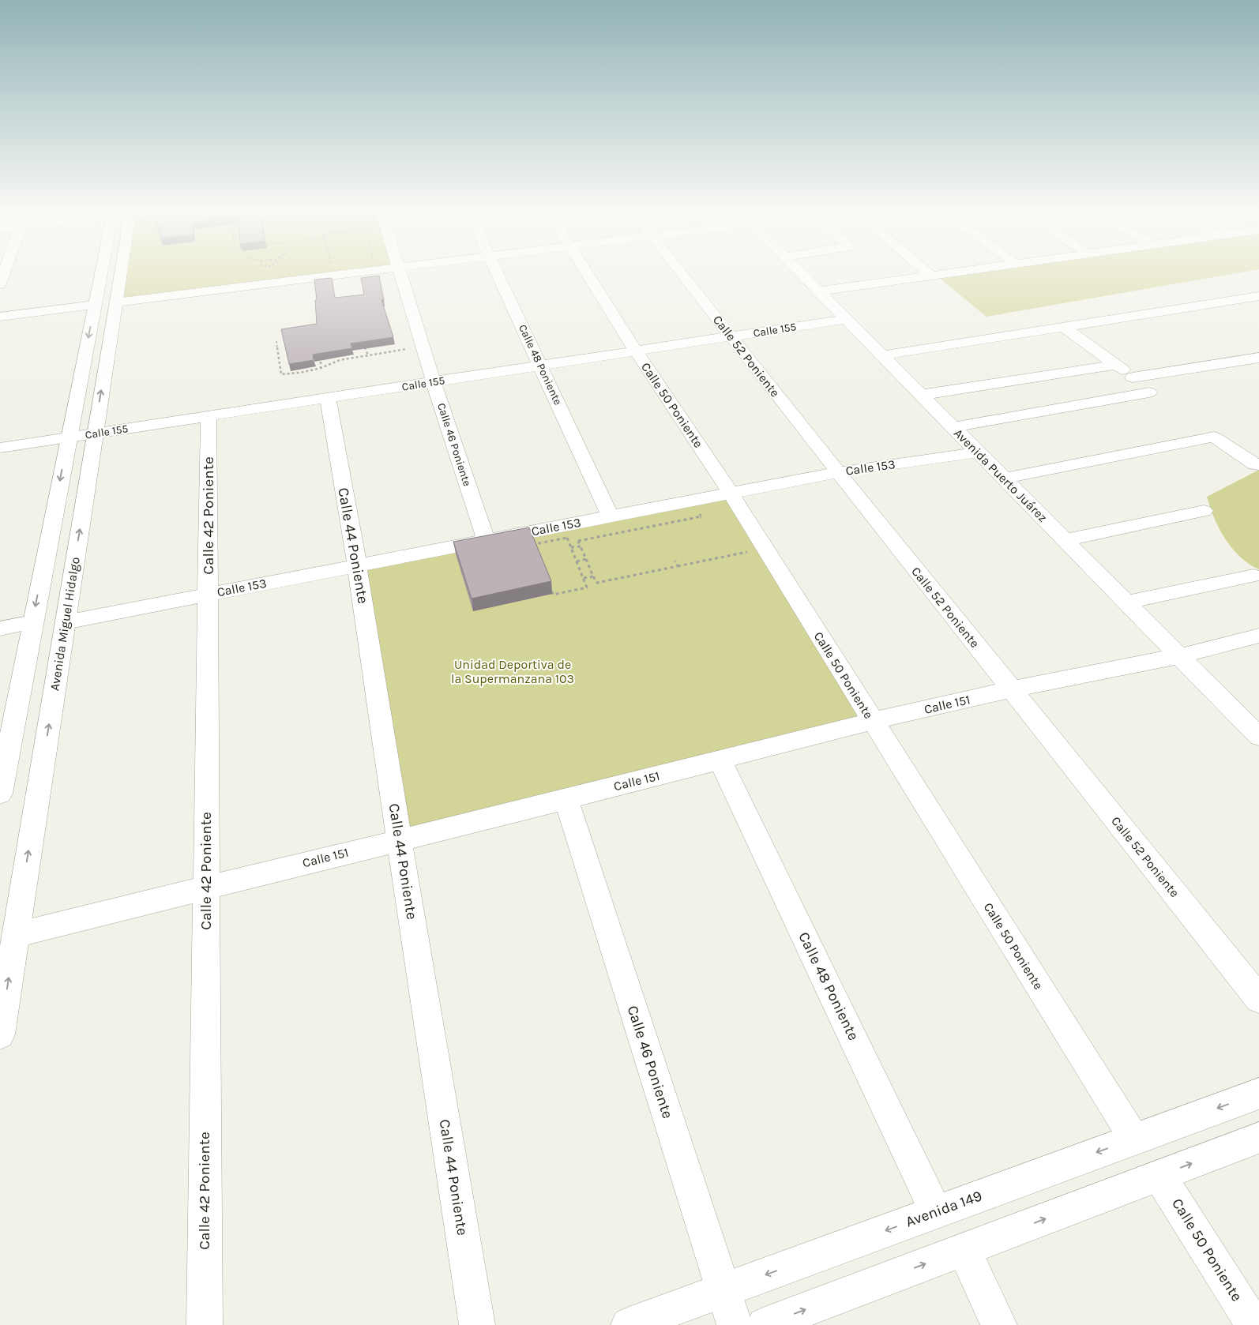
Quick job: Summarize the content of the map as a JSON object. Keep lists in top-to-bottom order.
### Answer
{
  "streets": {
    "street": [
      "Calle 155",
      "Calle 52 Poniente",
      "Calle 48 Poniente",
      "Calle 50 Poniente",
      "Calle 46 Poniente",
      "Calle 153",
      "Avenida Puerto Juárez",
      "Calle 42 Poniente",
      "Calle 44 Poniente",
      "Avenida Miguel Hidalgo",
      "Calle 151",
      "Avenida 149"
    ]
  },
  "crossings": [
    ["Calle 155", "Calle 52 Poniente"],
    ["Calle 155", "Calle 48 Poniente"],
    ["Calle 155", "Calle 50 Poniente"],
    ["Calle 155", "Calle 46 Poniente"],
    ["Calle 155", "Avenida Puerto Juárez"],
    ["Calle 155", "Calle 42 Poniente"],
    ["Calle 155", "Calle 44 Poniente"],
    ["Calle 155", "Avenida Miguel Hidalgo"],
    ["Calle 52 Poniente", "Calle 153"],
    ["Calle 52 Poniente", "Calle 151"],
    ["Calle 48 Poniente", "Calle 153"],
    ["Calle 48 Poniente", "Calle 151"],
    ["Calle 48 Poniente", "Avenida 149"],
    ["Calle 50 Poniente", "Calle 153"],
    ["Calle 50 Poniente", "Calle 151"],
    ["Calle 50 Poniente", "Avenida 149"],
    ["Calle 46 Poniente", "Calle 153"],
    ["Calle 46 Poniente", "Calle 151"],
    ["Calle 46 Poniente", "Avenida 149"],
    ["Calle 153", "Avenida Puerto Juárez"],
    ["Calle 153", "Calle 42 Poniente"],
    ["Calle 153", "Calle 44 Poniente"],
    ["Calle 153", "Avenida Miguel Hidalgo"],
    ["Avenida Puerto Juárez", "Calle 151"],
    ["Calle 42 Poniente", "Calle 151"],
    ["Calle 44 Poniente", "Calle 151"],
    ["Avenida Miguel Hidalgo", "Calle 151"]
  ],
  "parks": ["Unidad Deportiva de la Supermanzana 103"]
}
